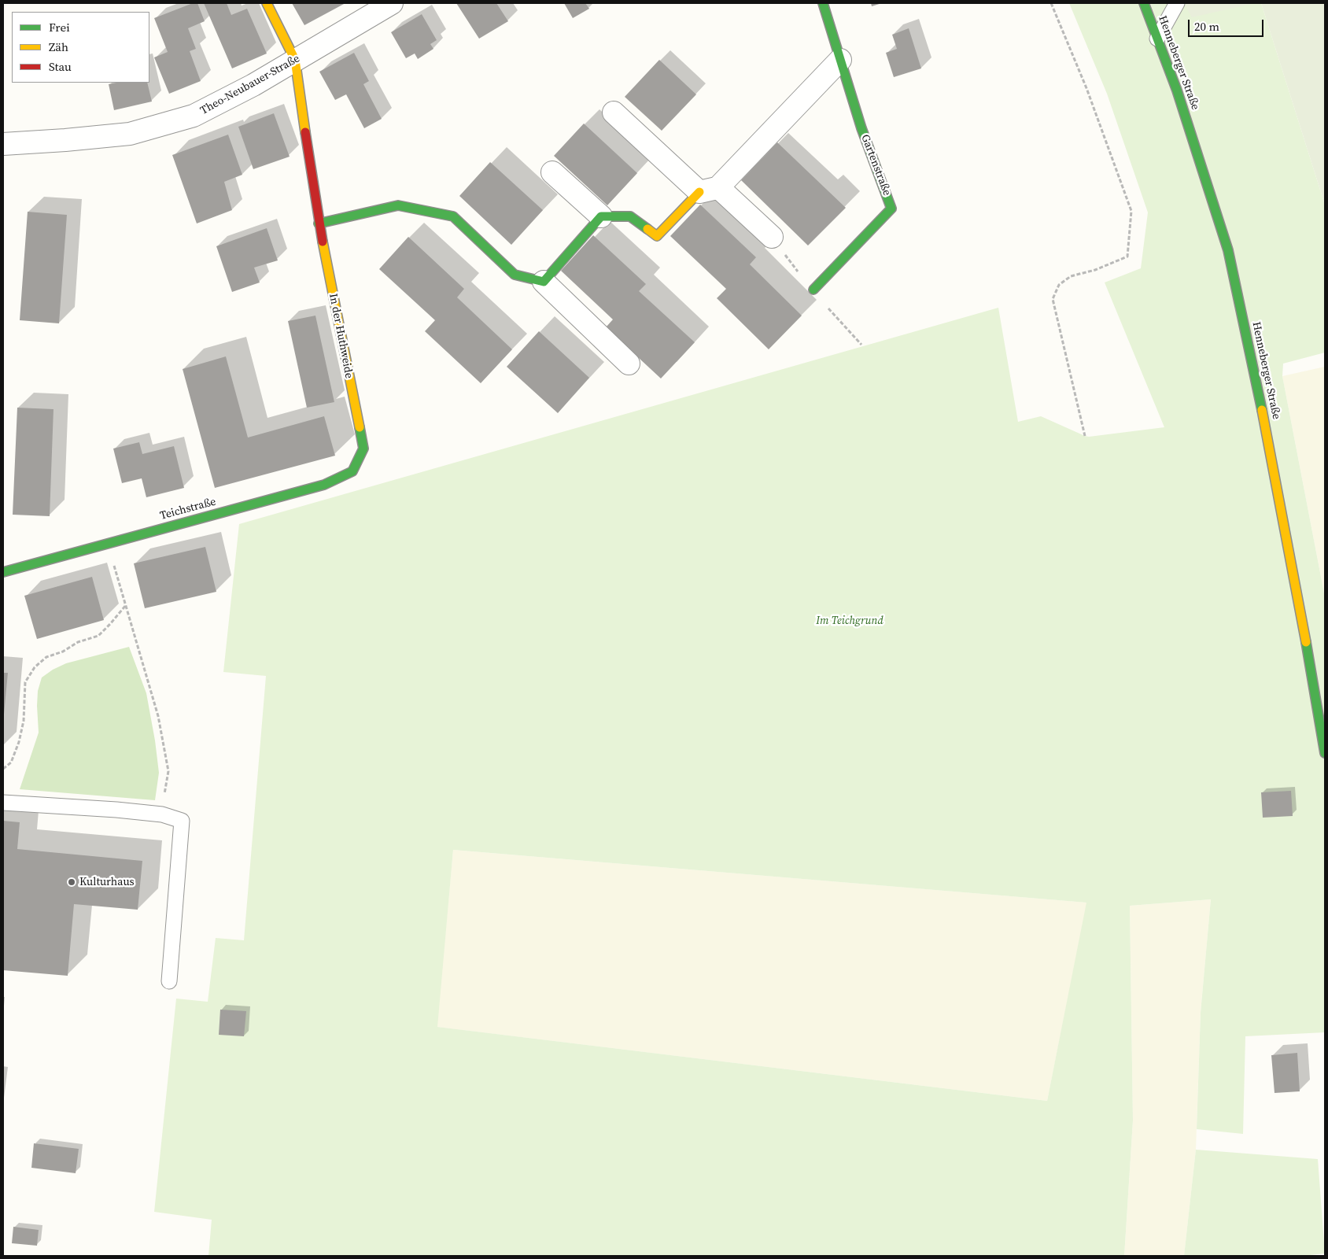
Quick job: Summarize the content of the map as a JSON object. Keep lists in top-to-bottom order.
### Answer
{
  "streets": {
    "street": [
      "Henneberger Straße",
      "Theo-Neubauer-Straße",
      "Gartenstraße",
      "In der Huthweide",
      "Teichstraße"
    ]
  },
  "crossings": [
    ["Theo-Neubauer-Straße", "In der Huthweide"],
    ["In der Huthweide", "Teichstraße"]
  ],
  "parks": ["Im Teichgrund"],
  "places": ["Kulturhaus"],
  "legend": ["Frei", "Zäh", "Stau"],
  "scale_bar": "20 m"
}
